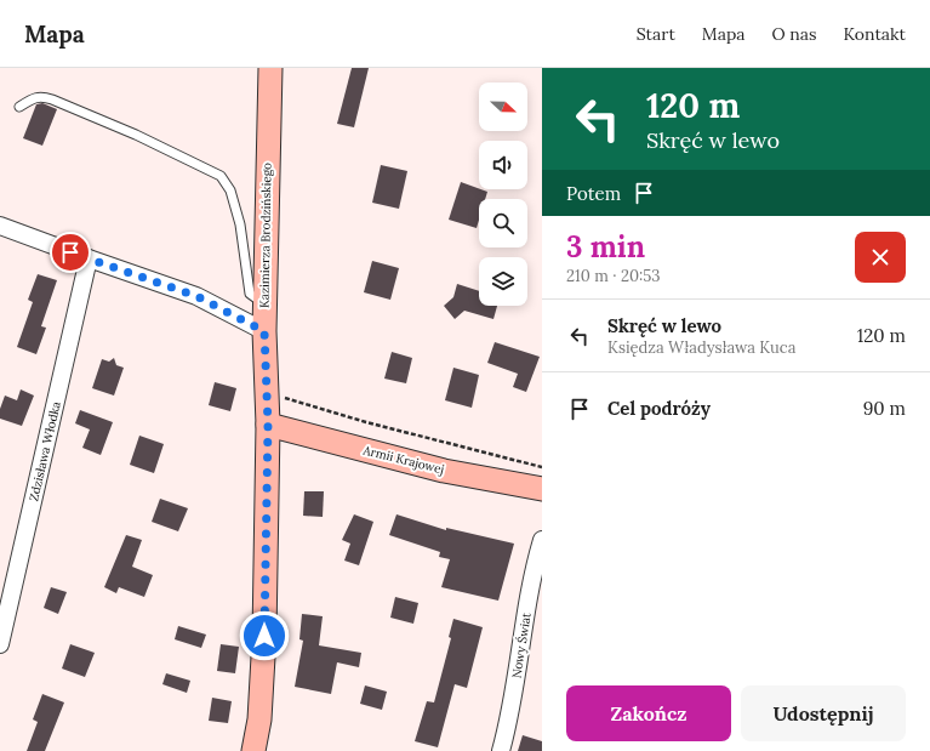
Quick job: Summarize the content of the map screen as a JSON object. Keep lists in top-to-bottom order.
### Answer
{
  "streets": {
    "main road": ["Kazimierza Brodzińskiego", "Armii Krajowej"],
    "street": ["Zdzisława Włodka", "Nowy Świat"]
  },
  "crossings": [
    ["Kazimierza Brodzińskiego", "Armii Krajowej"]
  ],
  "north": "right",
  "page": {
    "header": "Mapa",
    "nav": [
      "Start",
      "Mapa",
      "O nas",
      "Kontakt"
    ],
    "turn": ["120 m", "Skręć w lewo"],
    "then": "Potem",
    "heading": ["3 min", "210 m · 20:53"],
    "list": [
      {
        "name": "Skręć w lewo",
        "note": "Księdza Władysława Kuca",
        "value": "120 m"
      },
      {
        "name": "Cel podróży",
        "value": "90 m"
      }
    ],
    "buttons": ["Zakończ", "Udostępnij"]
  }
}
